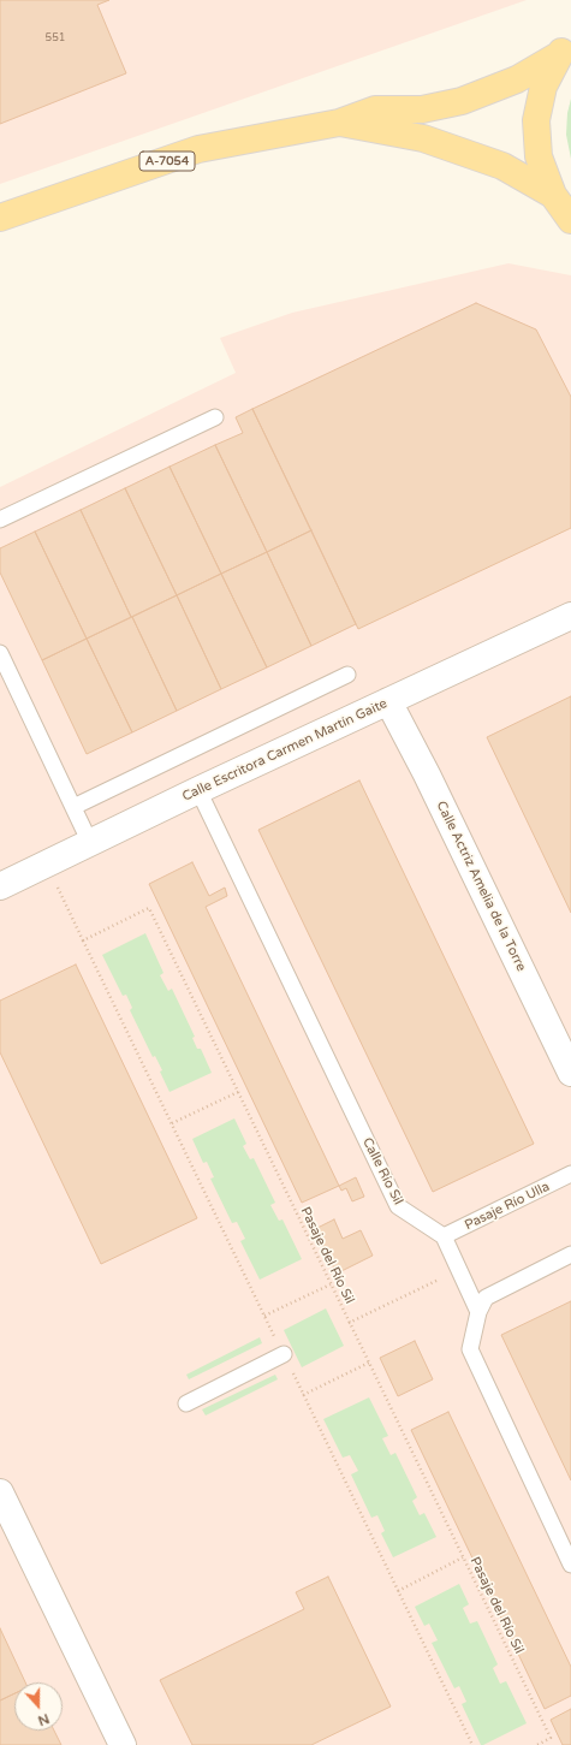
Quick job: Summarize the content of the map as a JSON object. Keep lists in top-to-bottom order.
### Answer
{
  "streets": {
    "main road": ["A-7054"],
    "street": ["Calle Escritora Carmen Martín Gaite", "Calle Actriz Amelia de la Torre"],
    "lane": ["Calle Río Sil", "Pasaje Río Ulla"],
    "path": ["Pasaje del Río Sil"]
  },
  "crossings": [
    ["Calle Escritora Carmen Martín Gaite", "Calle Actriz Amelia de la Torre"],
    ["Calle Escritora Carmen Martín Gaite", "Calle Río Sil"],
    ["Calle Escritora Carmen Martín Gaite", "Pasaje del Río Sil"],
    ["Calle Río Sil", "Pasaje Río Ulla"]
  ],
  "house_numbers": ["551"],
  "north": "bottom"
}
